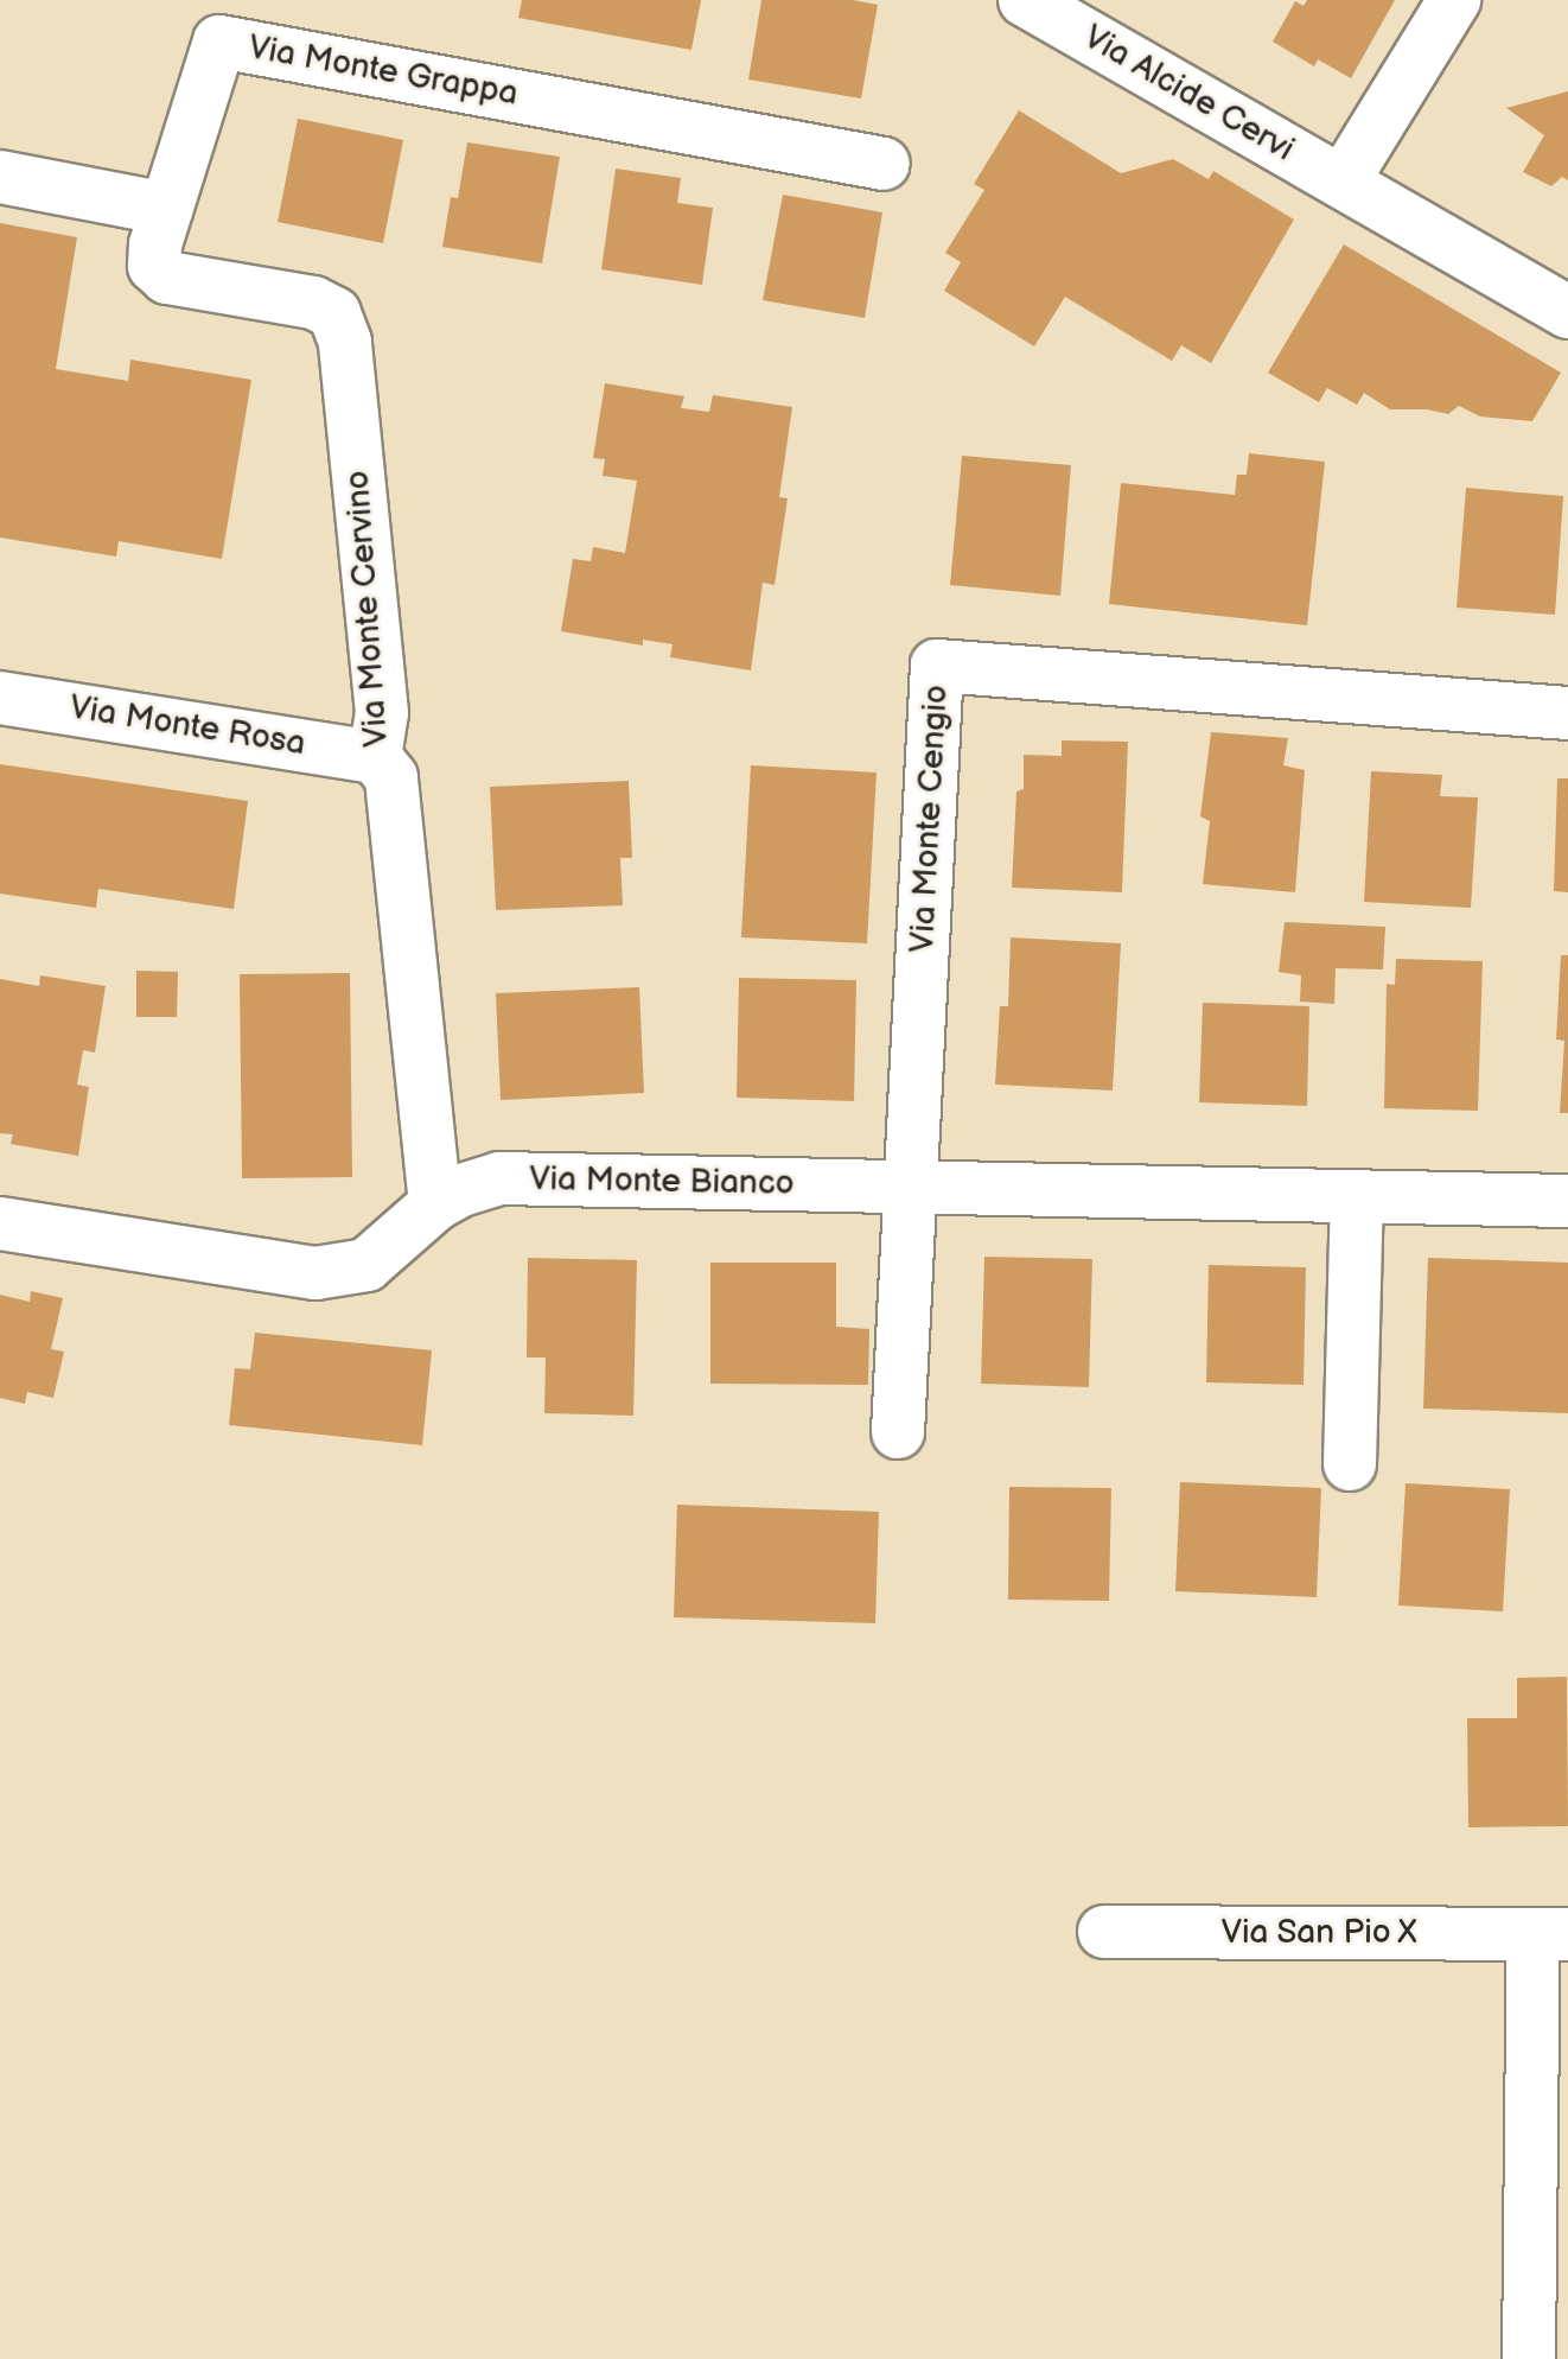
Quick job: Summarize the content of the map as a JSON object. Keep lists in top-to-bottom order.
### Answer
{
  "streets": {
    "street": [
      "Via Monte Grappa",
      "Via Alcide Cervi",
      "Via Monte Cervino",
      "Via Monte Rosa",
      "Via Monte Cengio",
      "Via Monte Bianco",
      "Via San Pio X"
    ]
  },
  "crossings": [
    ["Via Monte Grappa", "Via Monte Cervino"],
    ["Via Monte Cervino", "Via Monte Rosa"],
    ["Via Monte Cervino", "Via Monte Bianco"],
    ["Via Monte Cengio", "Via Monte Bianco"]
  ]
}
